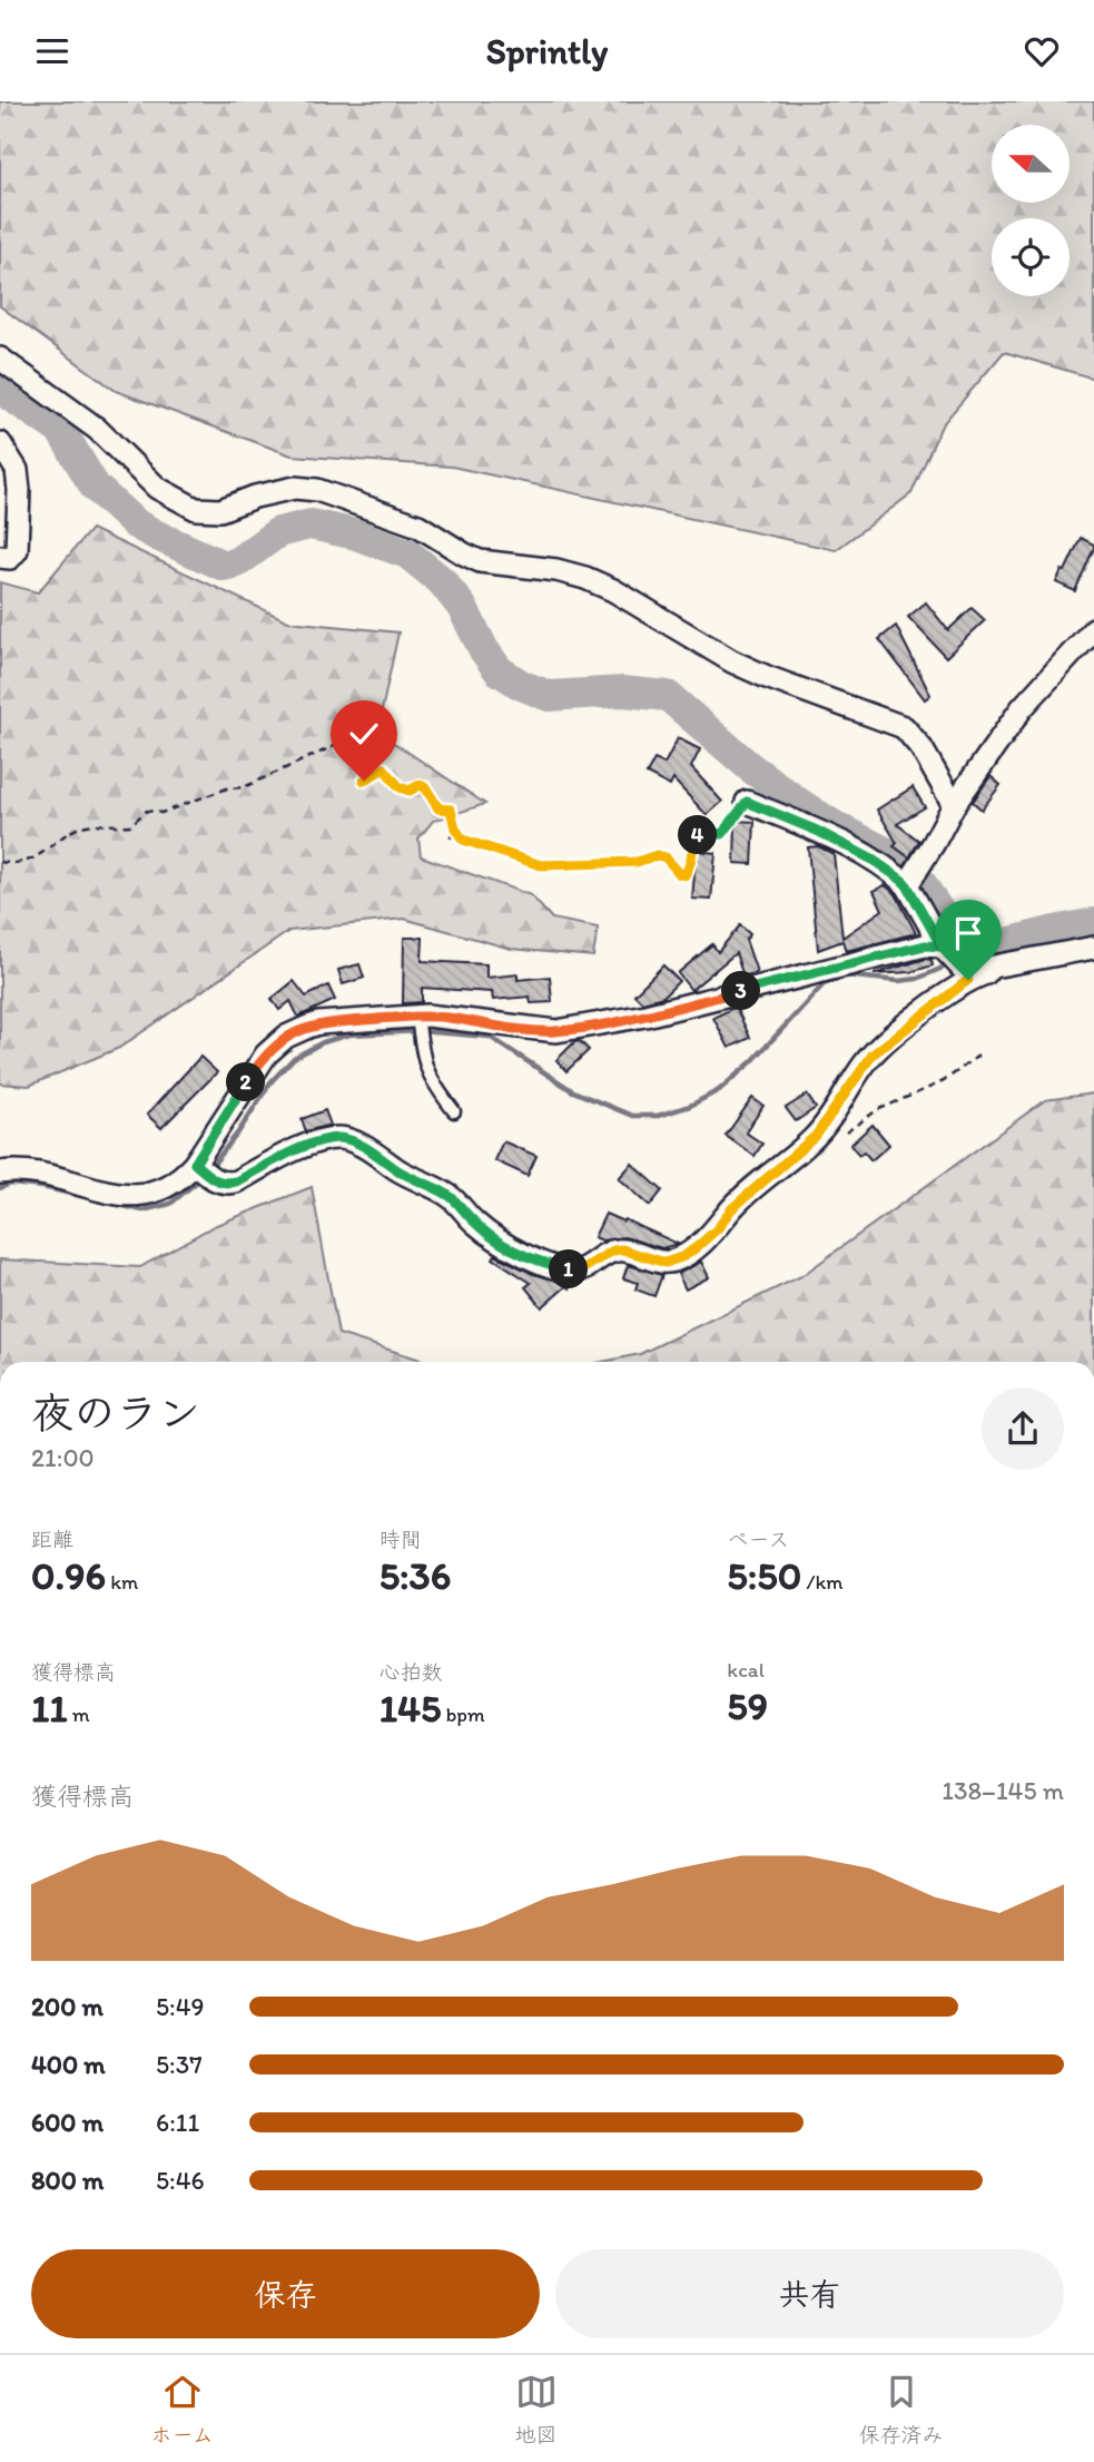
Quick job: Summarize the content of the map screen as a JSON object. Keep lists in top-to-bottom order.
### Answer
{
  "north": "left",
  "page": {
    "header": "Sprintly",
    "pins": [
      "4",
      "3",
      "2",
      "1"
    ],
    "heading": ["夜のラン", "21:00"],
    "stats": [
      ["距離", "0.96 km"],
      ["時間", "5:36"],
      ["ペース", "5:50 /km"],
      ["獲得標高", "11 m"],
      ["心拍数", "145 bpm"],
      ["kcal", "59"]
    ],
    "chart": ["獲得標高", "138–145 m"],
    "list": [
      {
        "name": "200 m",
        "note": "5:49"
      },
      {
        "name": "400 m",
        "note": "5:37"
      },
      {
        "name": "600 m",
        "note": "6:11"
      },
      {
        "name": "800 m",
        "note": "5:46"
      }
    ],
    "buttons": ["保存", "共有"],
    "tabs": ["ホーム", "地図", "保存済み"]
  }
}
